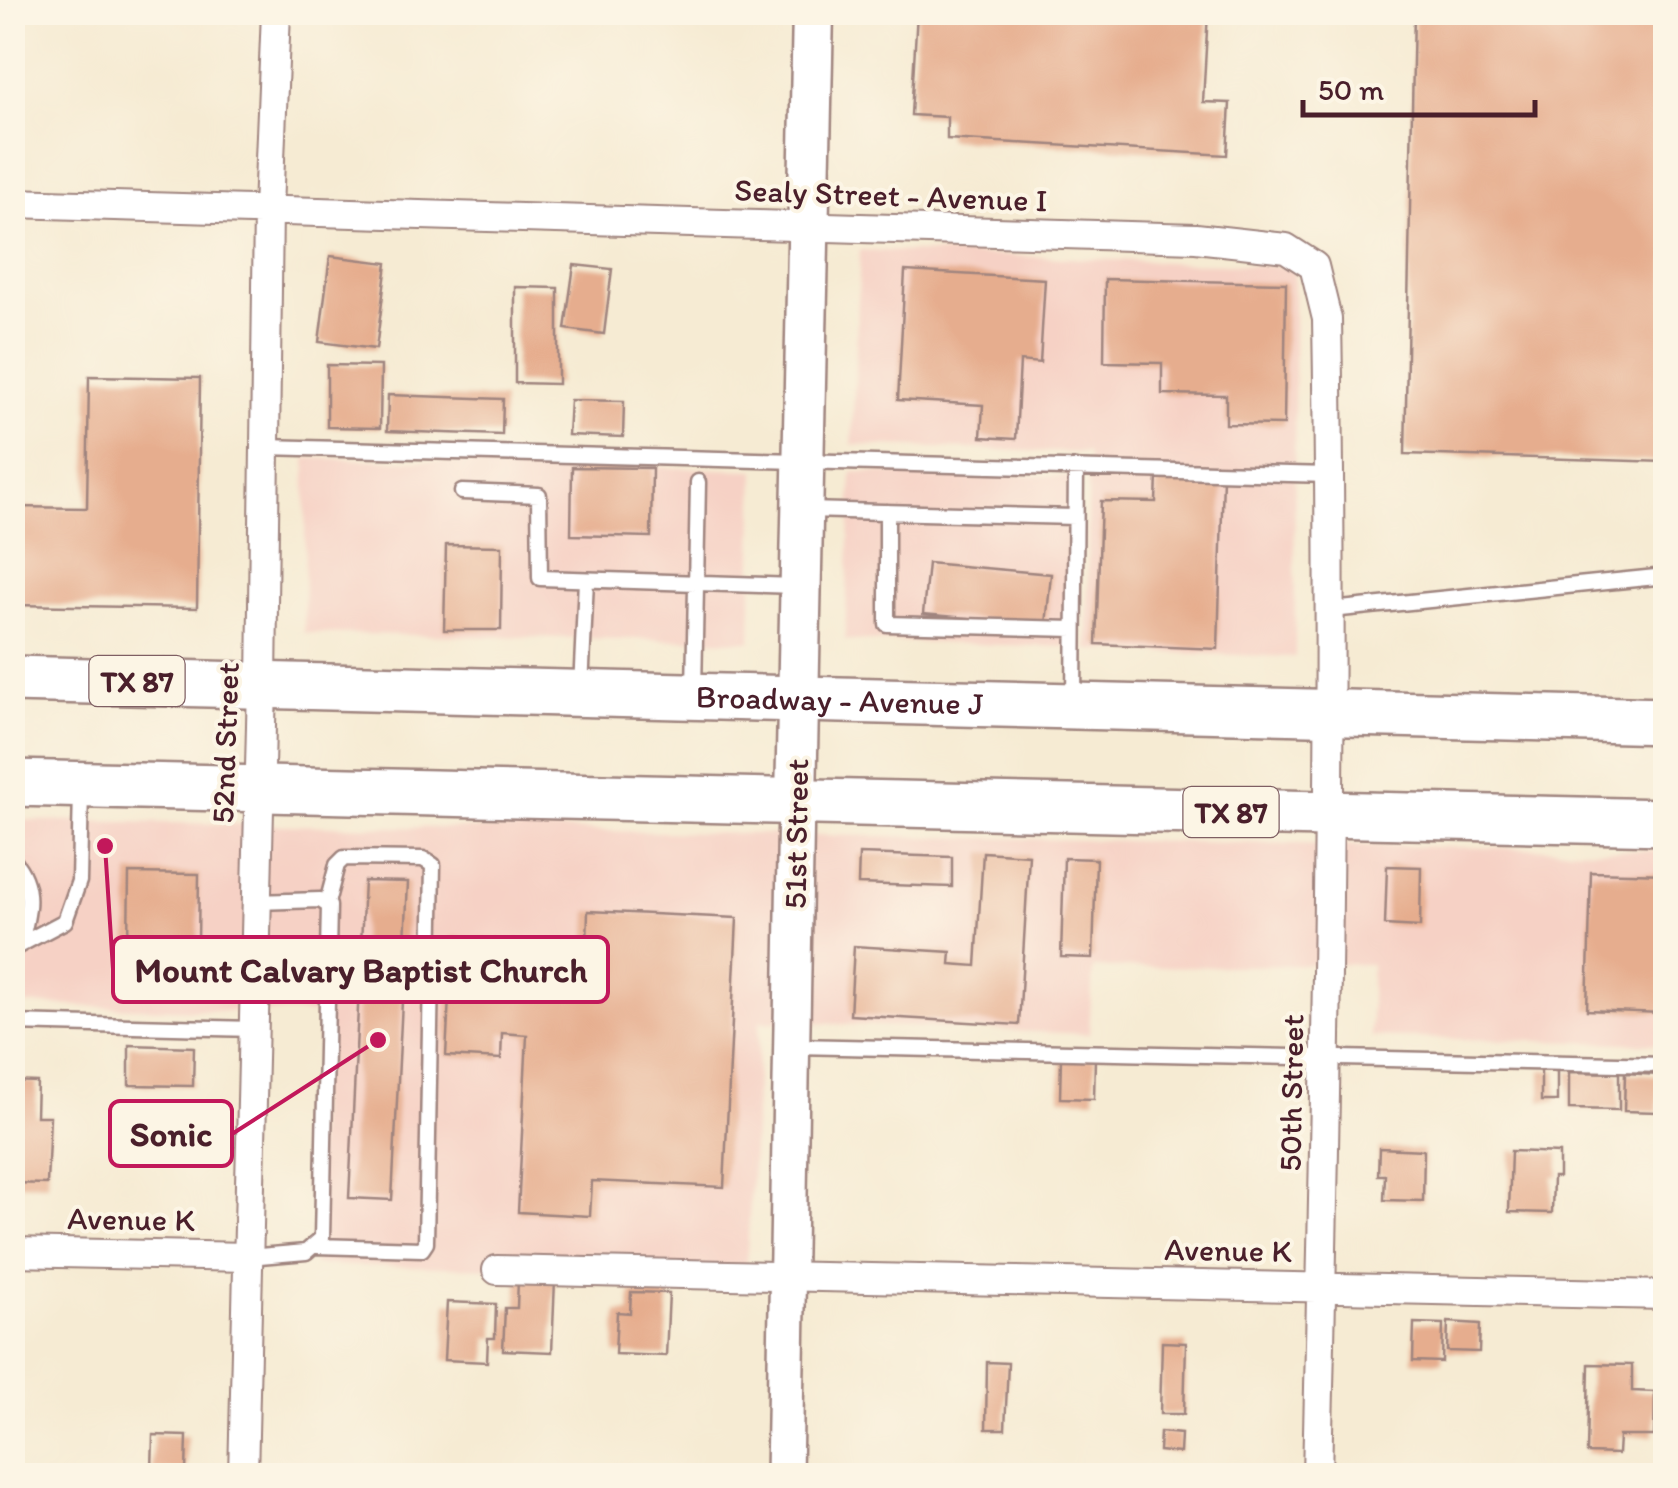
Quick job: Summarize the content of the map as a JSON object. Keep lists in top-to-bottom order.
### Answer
{
  "streets": {
    "main road": ["TX 87", "Broadway - Avenue J", "51st Street"],
    "street": [
      "Sealy Street - Avenue I",
      "52nd Street",
      "50th Street",
      "Avenue K"
    ]
  },
  "crossings": [
    ["Sealy Street - Avenue I", "Broadway - Avenue J"],
    ["Sealy Street - Avenue I", "52nd Street"],
    ["Sealy Street - Avenue I", "51st Street"],
    ["Sealy Street - Avenue I", "50th Street"],
    ["TX 87", "52nd Street"],
    ["TX 87", "51st Street"],
    ["TX 87", "50th Street"],
    ["Broadway - Avenue J", "52nd Street"],
    ["Broadway - Avenue J", "51st Street"],
    ["Broadway - Avenue J", "50th Street"],
    ["52nd Street", "Avenue K"],
    ["51st Street", "Avenue K"],
    ["50th Street", "Avenue K"]
  ],
  "places": ["Mount Calvary Baptist Church", "Sonic"],
  "scale_bar": "50 m"
}
